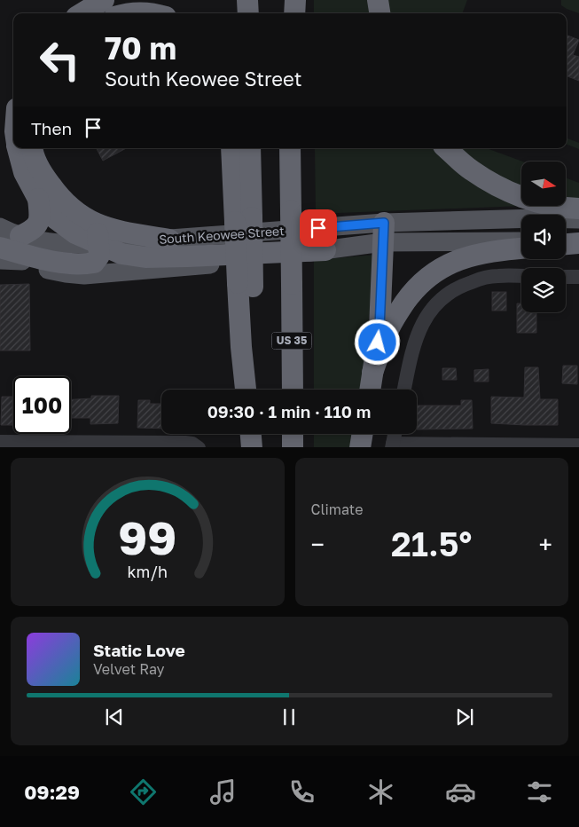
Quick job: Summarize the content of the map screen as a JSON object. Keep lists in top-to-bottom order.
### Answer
{
  "streets": {
    "highway": ["US 35"],
    "main road": ["South Keowee Street"]
  },
  "north": "right",
  "page": {
    "turn": ["70 m", "South Keowee Street"],
    "then": "Then",
    "limit": "100",
    "trip": "09:30 · 1 min · 110 m",
    "tile": "Climate",
    "heat": ["−", "21.5°", "+"],
    "song": ["Static Love", "Velvet Ray"],
    "tabs": "09:29",
    "gauge": ["99", "km/h"]
  }
}
